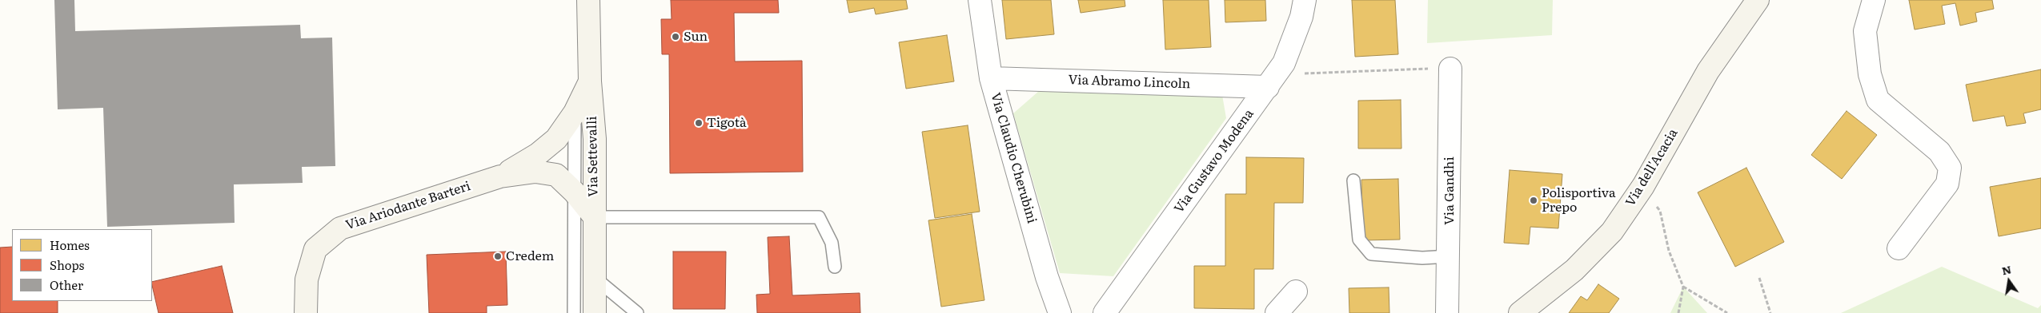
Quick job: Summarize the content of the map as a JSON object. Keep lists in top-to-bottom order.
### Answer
{
  "streets": {
    "main road": ["Via Settevalli", "Via dell'Acacia", "Via Ariodante Barteri"],
    "street": [
      "Via Abramo Lincoln",
      "Via Claudio Cherubini",
      "Via Gustavo Modena",
      "Via Gandhi"
    ]
  },
  "crossings": [
    ["Via Abramo Lincoln", "Via Claudio Cherubini"],
    ["Via Abramo Lincoln", "Via Gustavo Modena"]
  ],
  "places": [
    "Sun",
    "Tigotà",
    "Polisportiva Prepo",
    "Credem"
  ],
  "legend": ["Homes", "Shops", "Other"],
  "north": "top"
}
